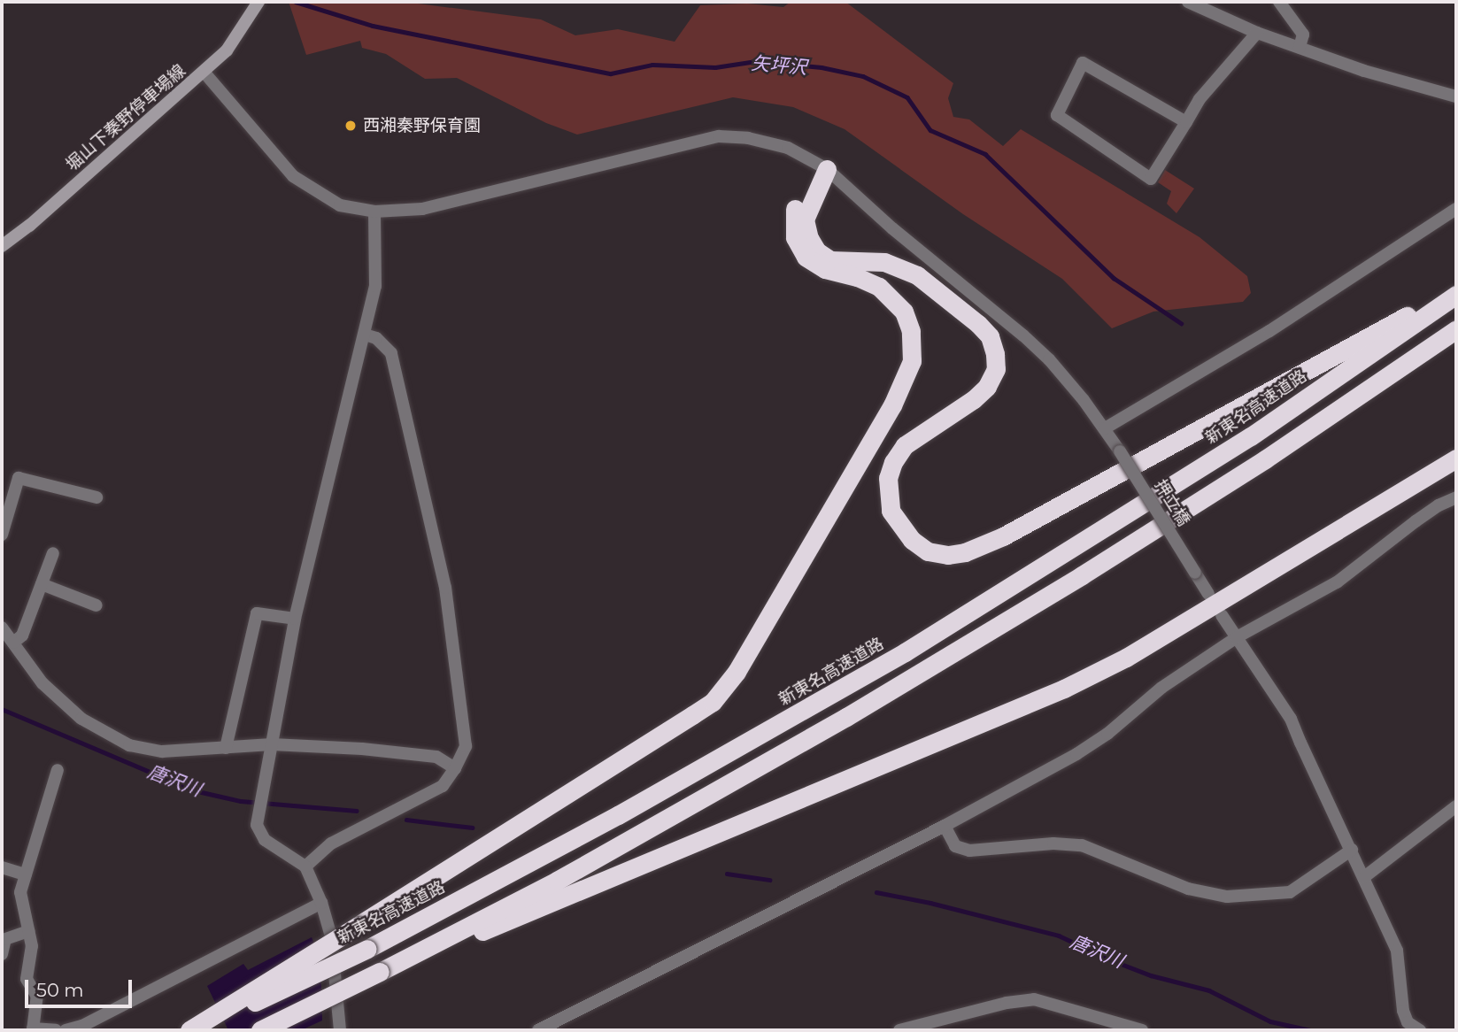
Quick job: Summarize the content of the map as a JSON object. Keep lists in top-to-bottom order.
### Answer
{
  "streets": {
    "highway": ["新東名高速道路"],
    "main road": ["堀山下秦野停車場線"],
    "street": ["押立橋"]
  },
  "crossings": [
    ["堀山下秦野停車場線", "押立橋"]
  ],
  "water": ["矢坪沢", "唐沢川"],
  "places": ["西湘秦野保育園"],
  "scale_bar": "50 m"
}
